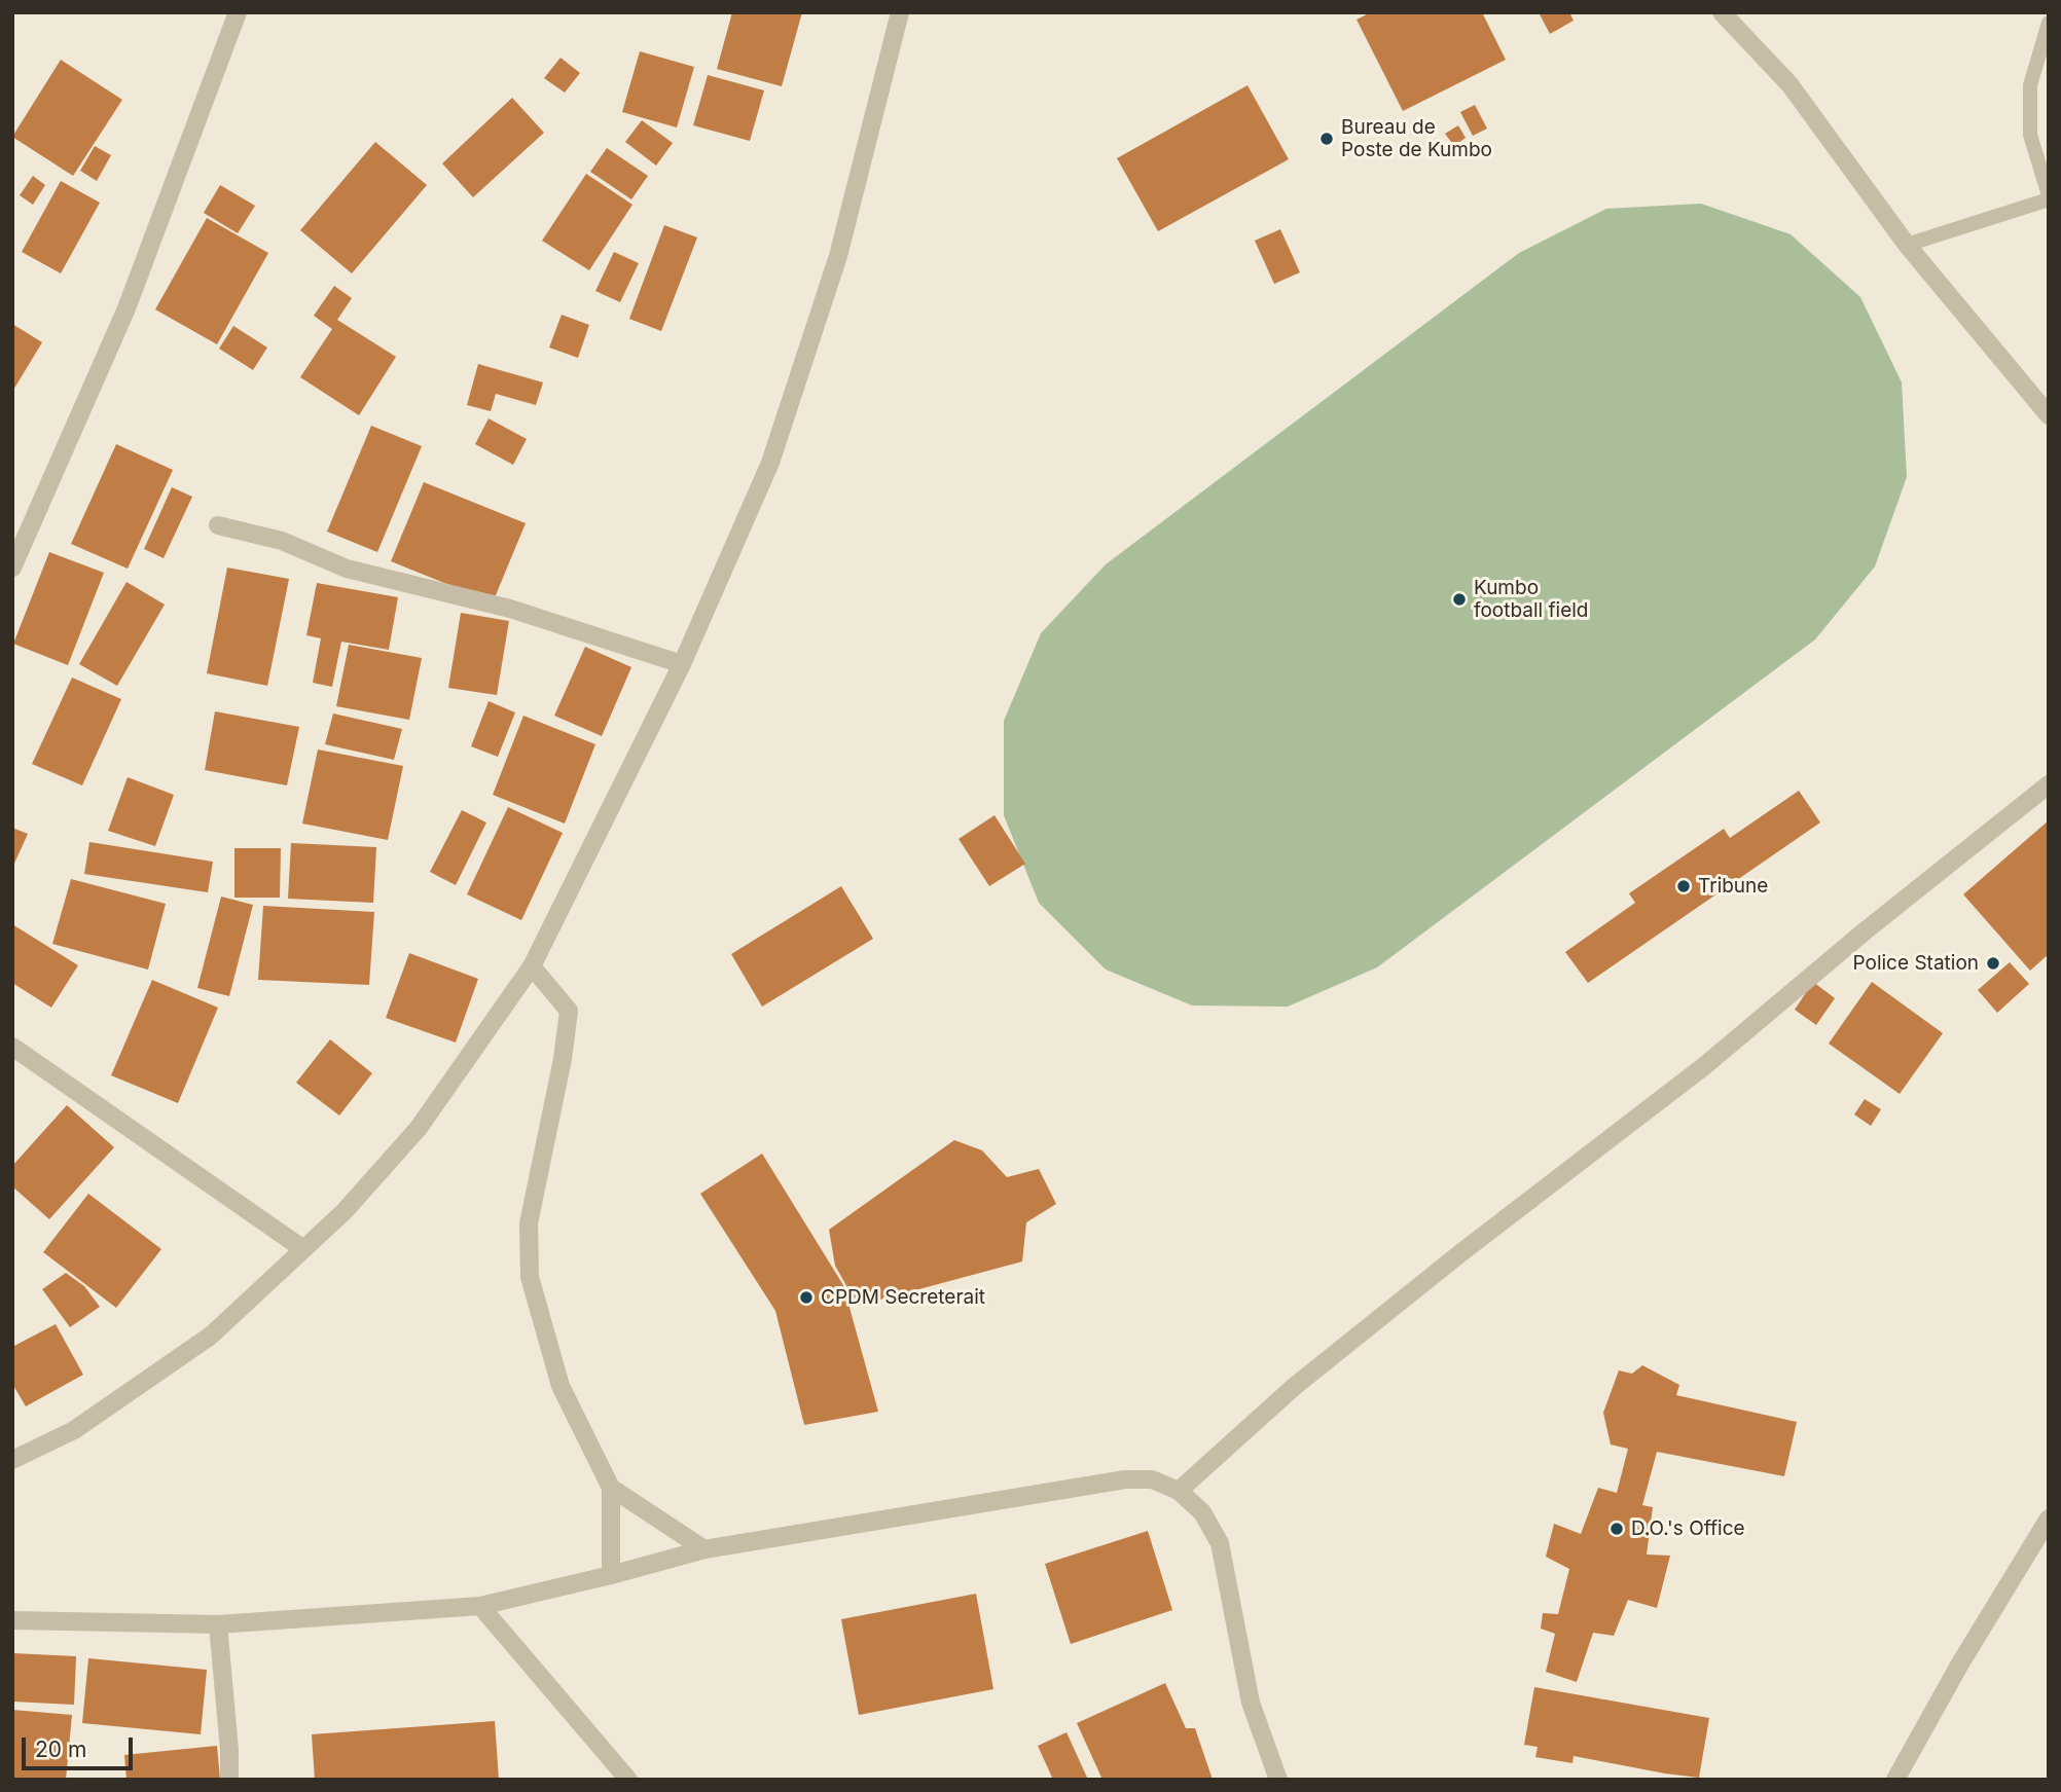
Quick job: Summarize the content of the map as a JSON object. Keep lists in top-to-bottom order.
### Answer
{
  "places": [
    "Bureau de Poste de Kumbo",
    "Kumbo football field",
    "Tribune",
    "Police Station",
    "CPDM Secreterait",
    "D.O.'s Office"
  ],
  "scale_bar": "20 m"
}
